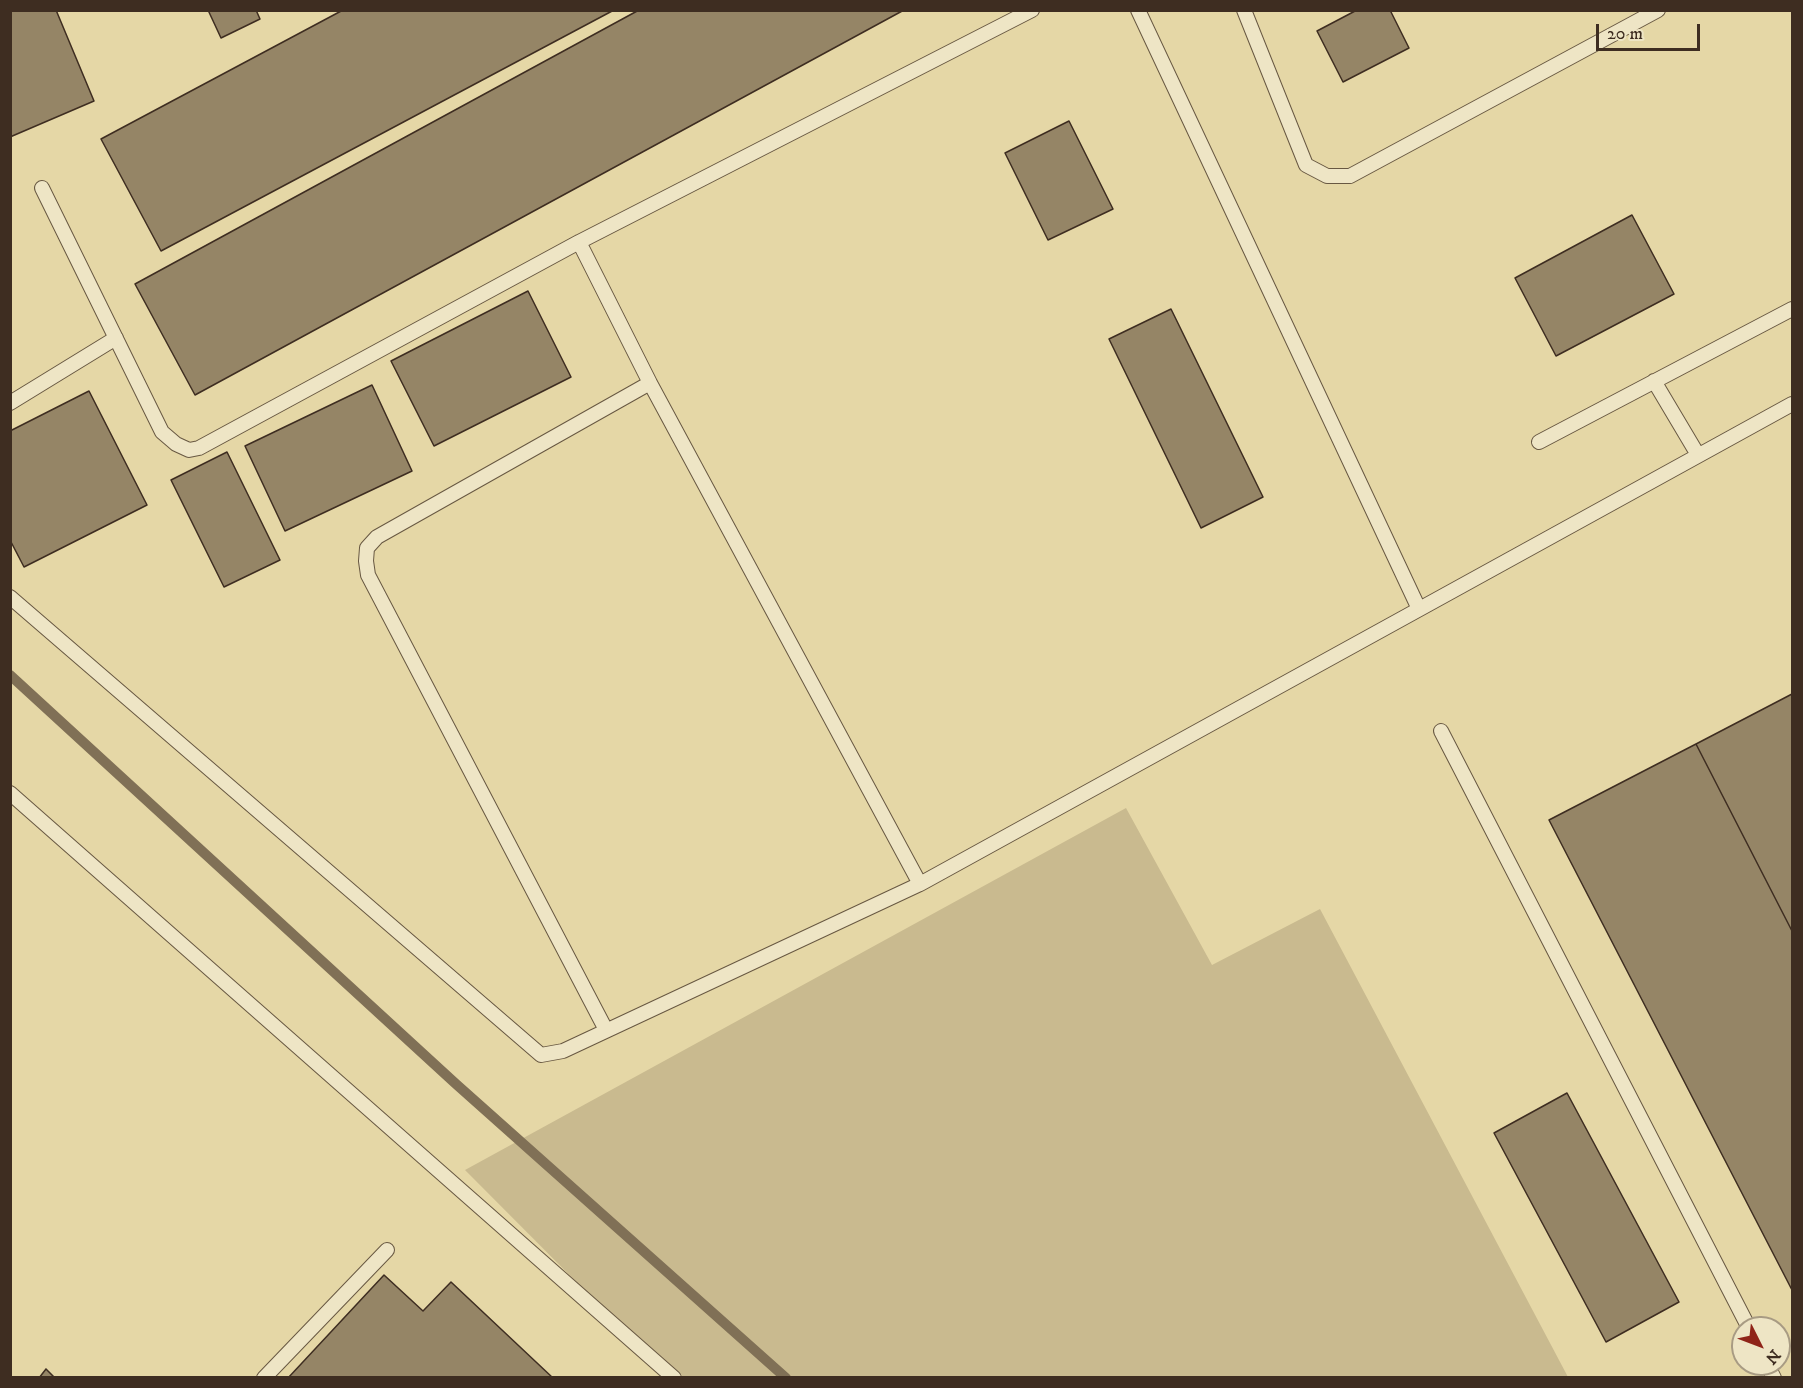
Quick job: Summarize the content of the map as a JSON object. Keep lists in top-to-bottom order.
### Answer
{
  "scale_bar": "20 m",
  "north": "bottom right"
}
